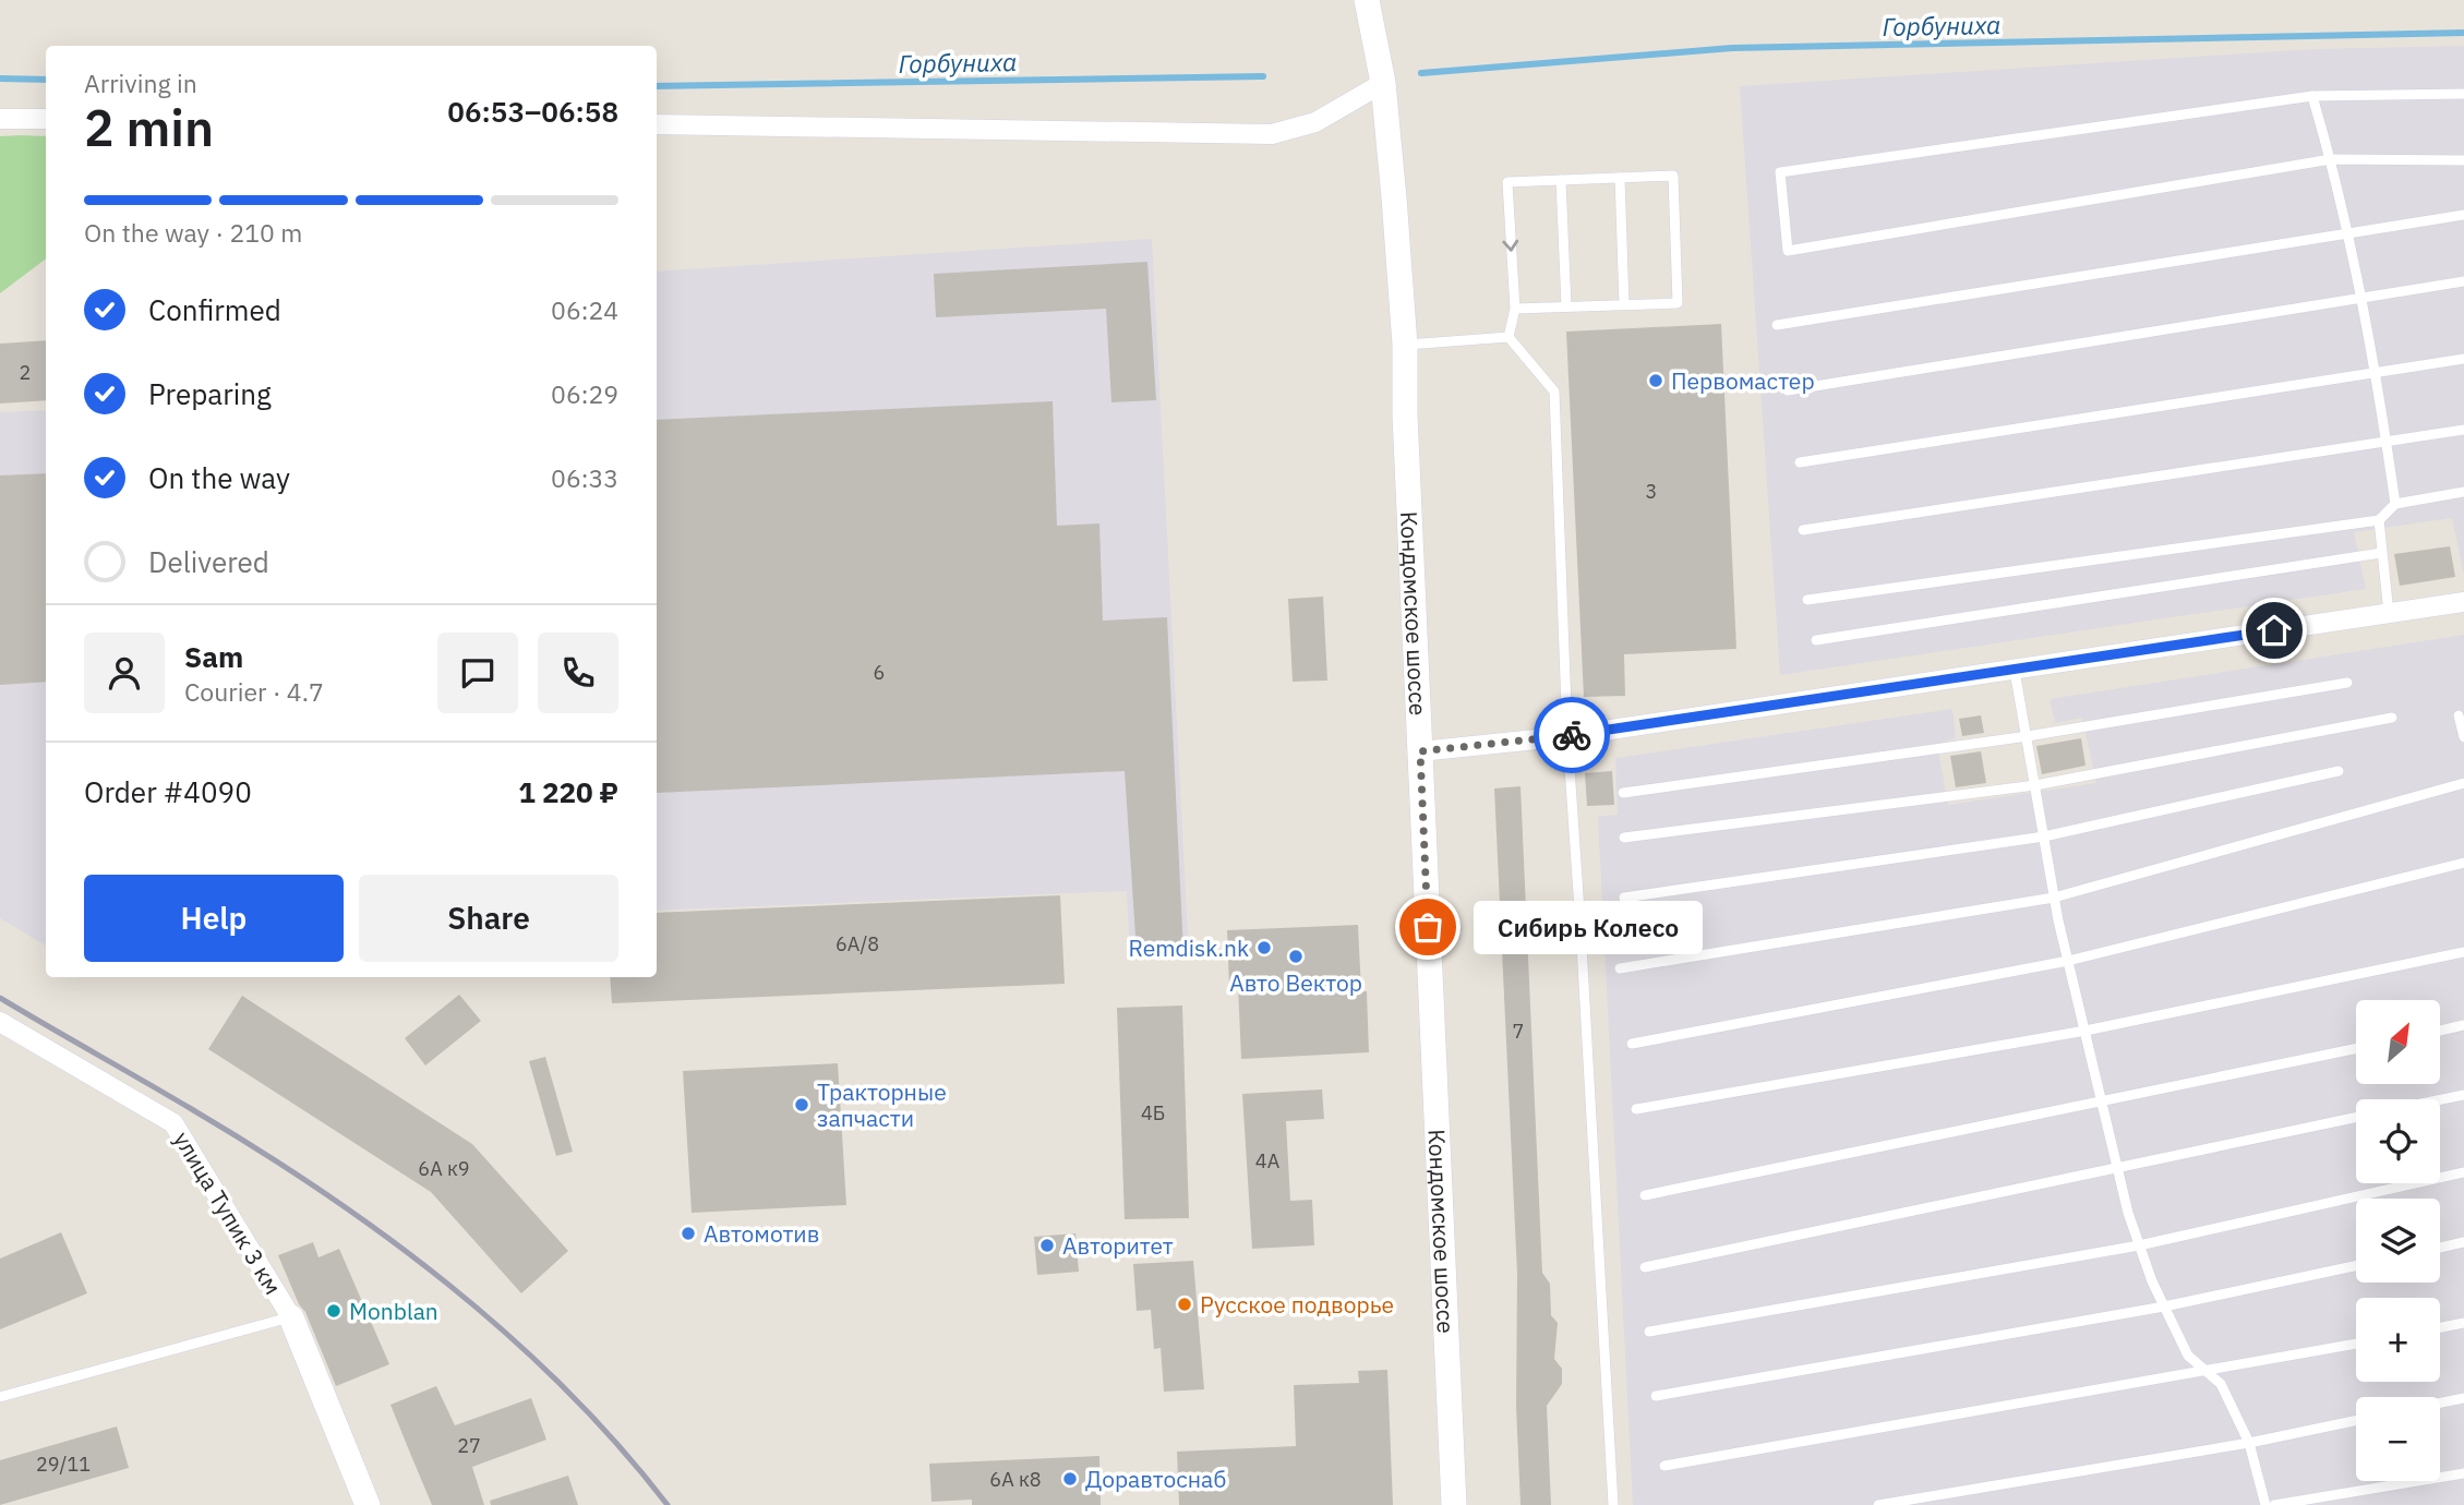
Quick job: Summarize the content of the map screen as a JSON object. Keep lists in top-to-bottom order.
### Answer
{
  "streets": {
    "street": ["Кондомское шоссе", "улица Тупик 3 км"]
  },
  "water": ["Горбуниха"],
  "places": [
    "Первомастер",
    "Сибирь Колесо",
    "Remdisk.nk",
    "Авто Вектор",
    "Тракторные запчасти",
    "Автомотив",
    "Авторитет",
    "Русское подворье",
    "Monblan",
    "Доравтоснаб"
  ],
  "house_numbers": [
    "2",
    "3",
    "6",
    "6А/8",
    "7",
    "4Б",
    "4А",
    "6А к9",
    "27",
    "29/11",
    "6А к8"
  ],
  "north": "top right",
  "page": {
    "heading": ["2 min", "Arriving in", "06:53–06:58"],
    "panel": [
      "Sam",
      "Courier · 4.7",
      "Order #4090",
      "1 220 ₽"
    ],
    "bar": "On the way · 210 m",
    "list": [
      ["Confirmed", "06:24"],
      ["Preparing", "06:29"],
      ["On the way", "06:33"],
      "Delivered"
    ],
    "buttons": ["Help", "Share"],
    "bubble": "Сибирь Колесо",
    "map_buttons": ["+", "−"]
  }
}
